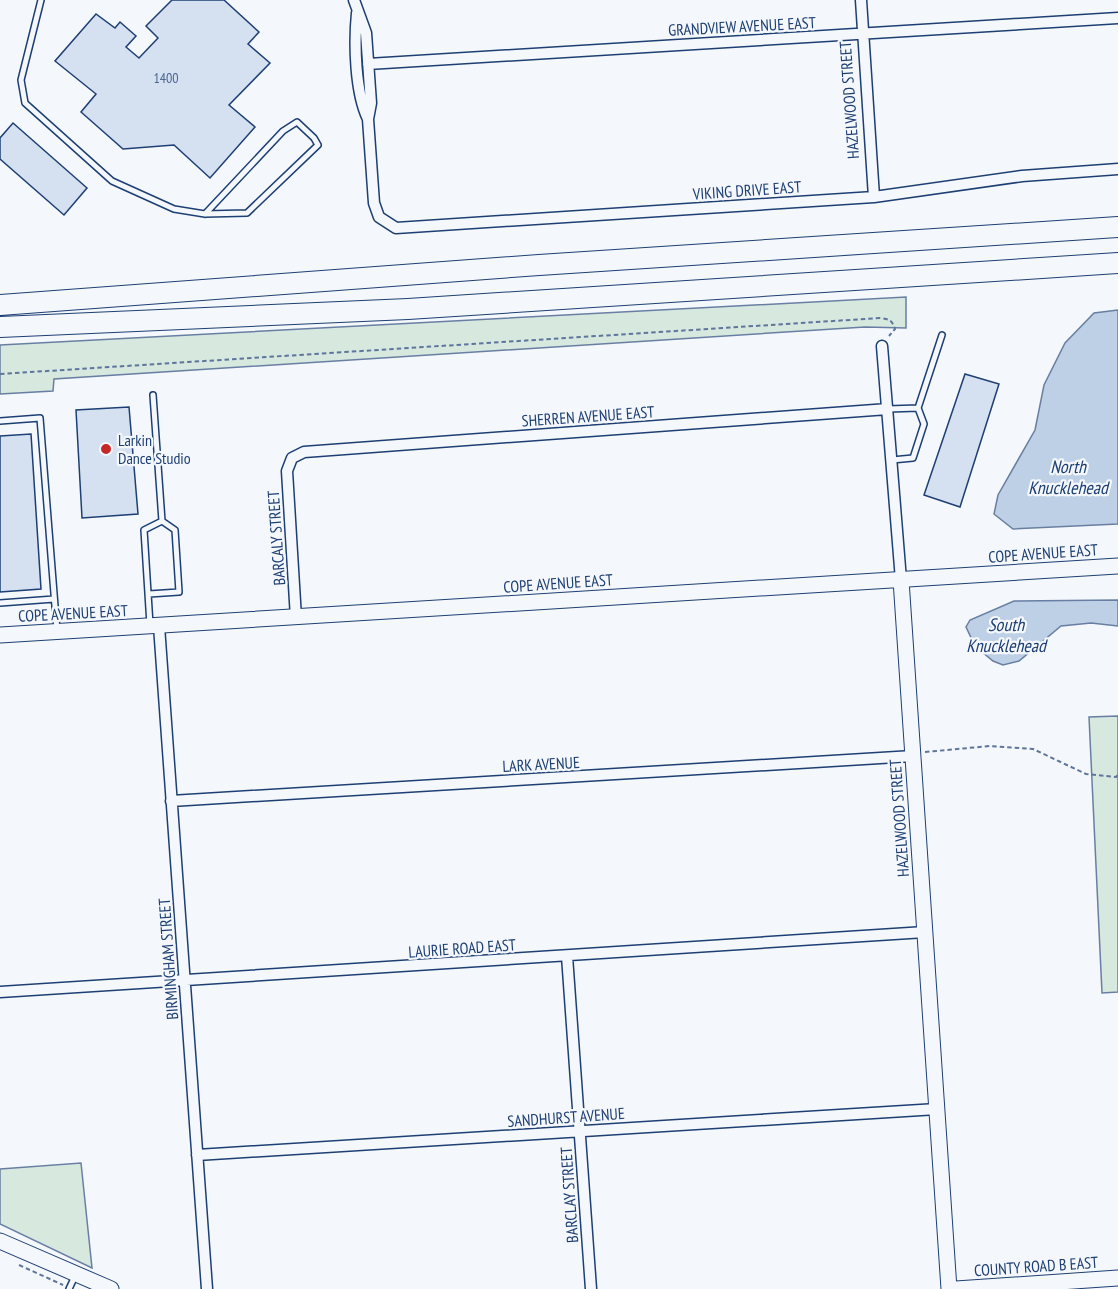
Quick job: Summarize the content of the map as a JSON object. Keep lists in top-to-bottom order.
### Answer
{
  "streets": {
    "street": [
      "GRANDVIEW AVENUE EAST",
      "HAZELWOOD STREET",
      "VIKING DRIVE EAST",
      "SHERREN AVENUE EAST",
      "BARCALY STREET",
      "COPE AVENUE EAST",
      "LARK AVENUE",
      "LAURIE ROAD EAST",
      "BIRMINGHAM STREET",
      "SANDHURST AVENUE",
      "BARCLAY STREET",
      "COUNTY ROAD B EAST"
    ]
  },
  "crossings": [
    ["GRANDVIEW AVENUE EAST", "HAZELWOOD STREET"],
    ["HAZELWOOD STREET", "VIKING DRIVE EAST"],
    ["HAZELWOOD STREET", "SHERREN AVENUE EAST"],
    ["HAZELWOOD STREET", "COPE AVENUE EAST"],
    ["HAZELWOOD STREET", "LARK AVENUE"],
    ["HAZELWOOD STREET", "LAURIE ROAD EAST"],
    ["HAZELWOOD STREET", "SANDHURST AVENUE"],
    ["SHERREN AVENUE EAST", "BARCALY STREET"],
    ["BARCALY STREET", "COPE AVENUE EAST"],
    ["COPE AVENUE EAST", "BIRMINGHAM STREET"],
    ["LARK AVENUE", "BIRMINGHAM STREET"],
    ["LAURIE ROAD EAST", "BIRMINGHAM STREET"],
    ["LAURIE ROAD EAST", "BARCLAY STREET"],
    ["BIRMINGHAM STREET", "SANDHURST AVENUE"],
    ["SANDHURST AVENUE", "BARCLAY STREET"]
  ],
  "water": ["North Knucklehead", "South Knucklehead"],
  "places": ["Larkin Dance Studio"],
  "house_numbers": ["1400"]
}
